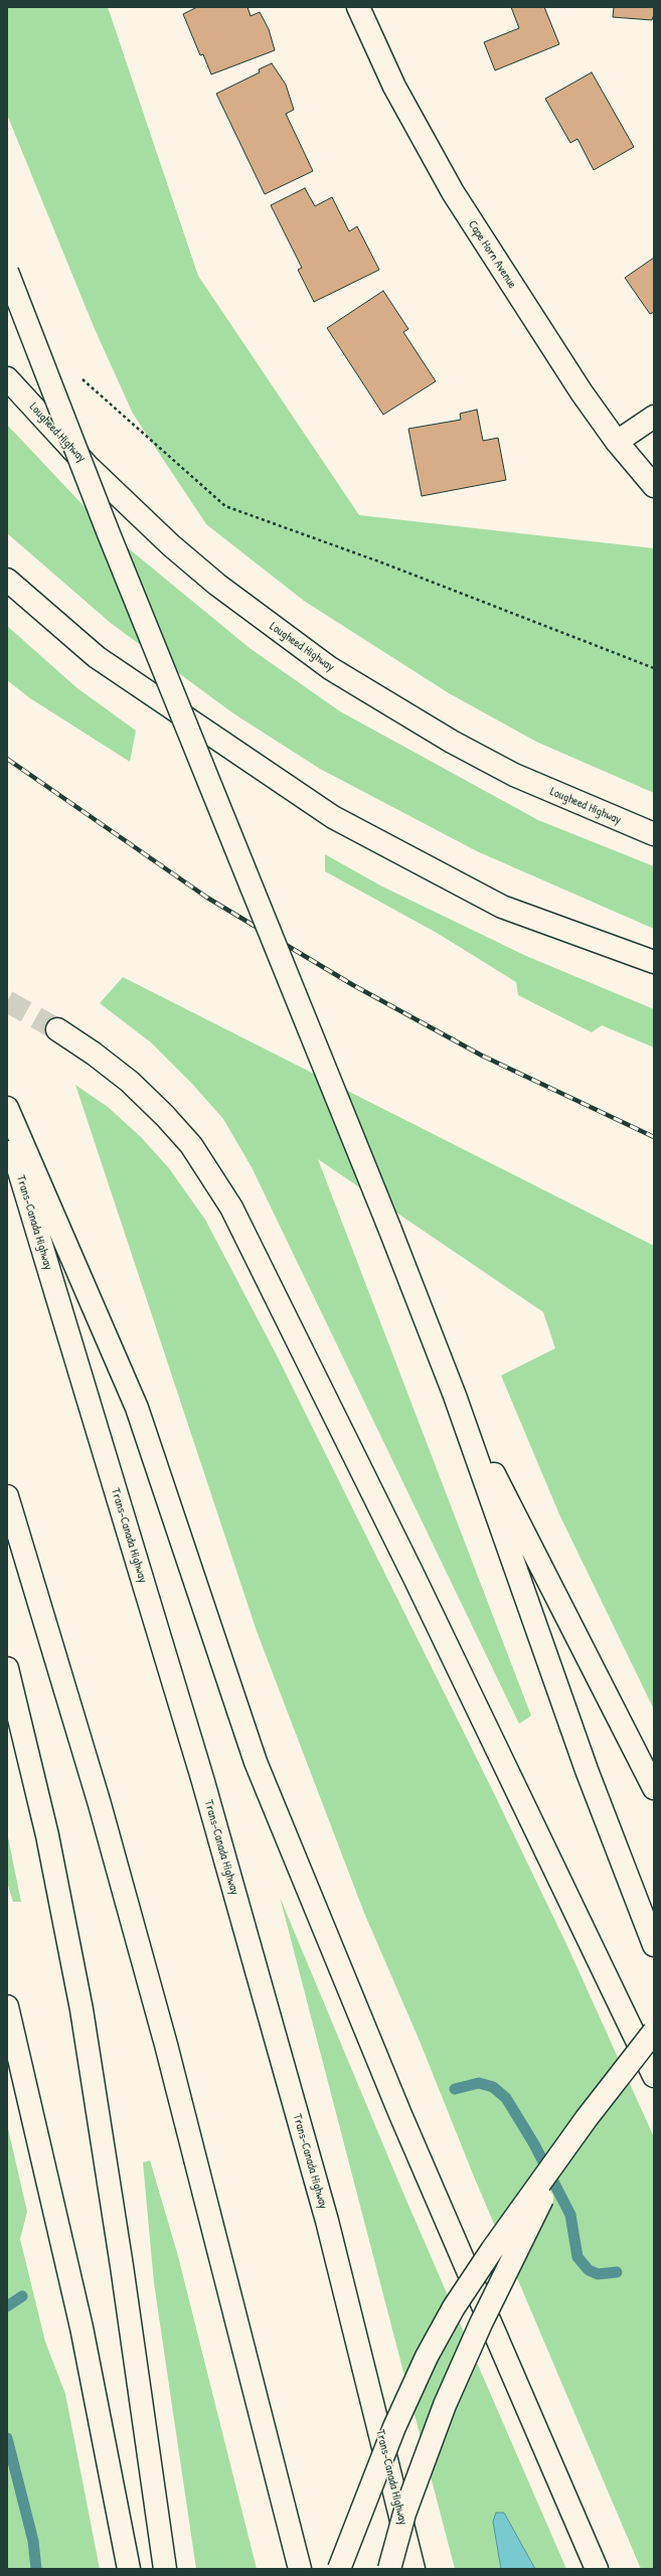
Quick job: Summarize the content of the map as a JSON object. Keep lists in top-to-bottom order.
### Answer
{
  "streets": {
    "main road": ["Cape Horn Avenue", "Lougheed Highway", "Trans-Canada Highway"]
  }
}
